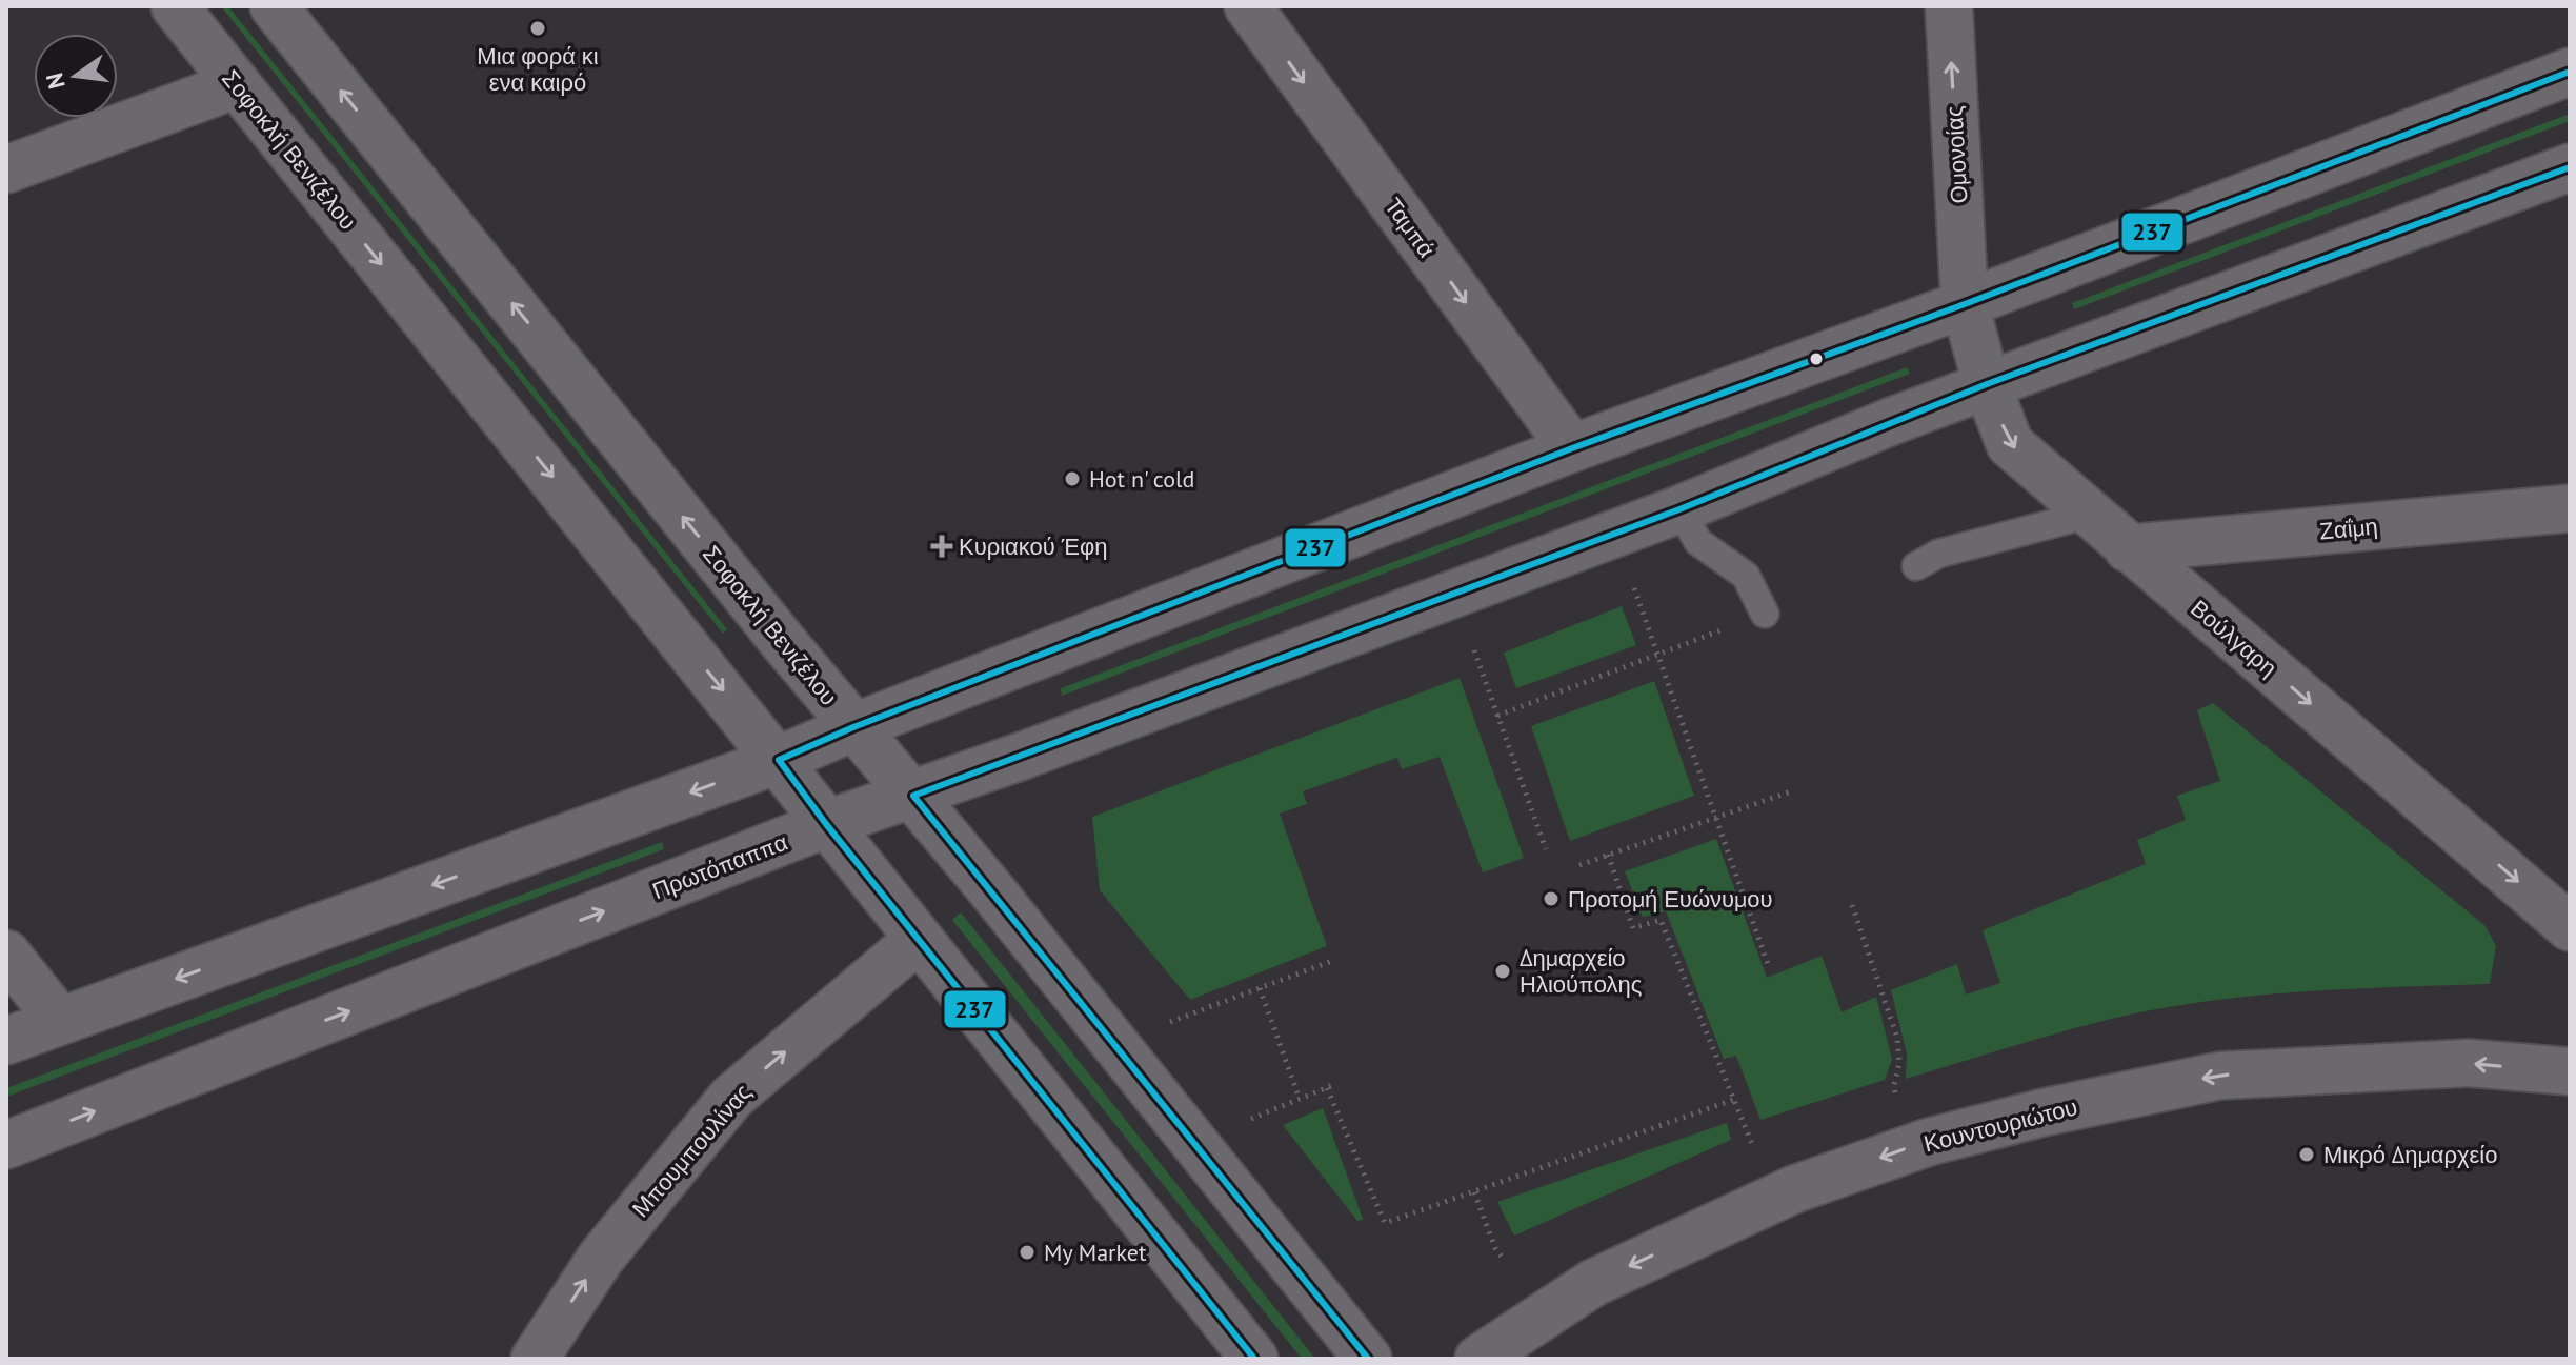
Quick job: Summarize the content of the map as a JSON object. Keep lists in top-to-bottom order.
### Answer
{
  "streets": {
    "street": [
      "Σοφοκλή Βενιζέλου",
      "Ομονοίας",
      "Ταμπά",
      "Ζαΐμη",
      "Βούλγαρη",
      "Πρωτόπαππα",
      "Κουντουριώτου",
      "Μπουμπουλίνας"
    ]
  },
  "crossings": [
    ["Σοφοκλή Βενιζέλου", "Πρωτόπαππα"],
    ["Σοφοκλή Βενιζέλου", "Μπουμπουλίνας"],
    ["Ομονοίας", "Βούλγαρη"],
    ["Ζαΐμη", "Βούλγαρη"],
    ["Βούλγαρη", "Πρωτόπαππα"]
  ],
  "one_way": [
    "Ομονοίας",
    "Ταμπά",
    "Βούλγαρη",
    "Κουντουριώτου",
    "Μπουμπουλίνας"
  ],
  "places": {
    "other": [
      "Μια φορά κι ενα καιρό",
      "Hot n' cold",
      "Προτομή Ευώνυμου",
      "Δημαρχείο Ηλιούπολης",
      "Μικρό Δημαρχείο",
      "My Market"
    ],
    "health": ["Κυριακού Έφη"]
  },
  "lines": ["transit line 237"],
  "north": "left"
}
